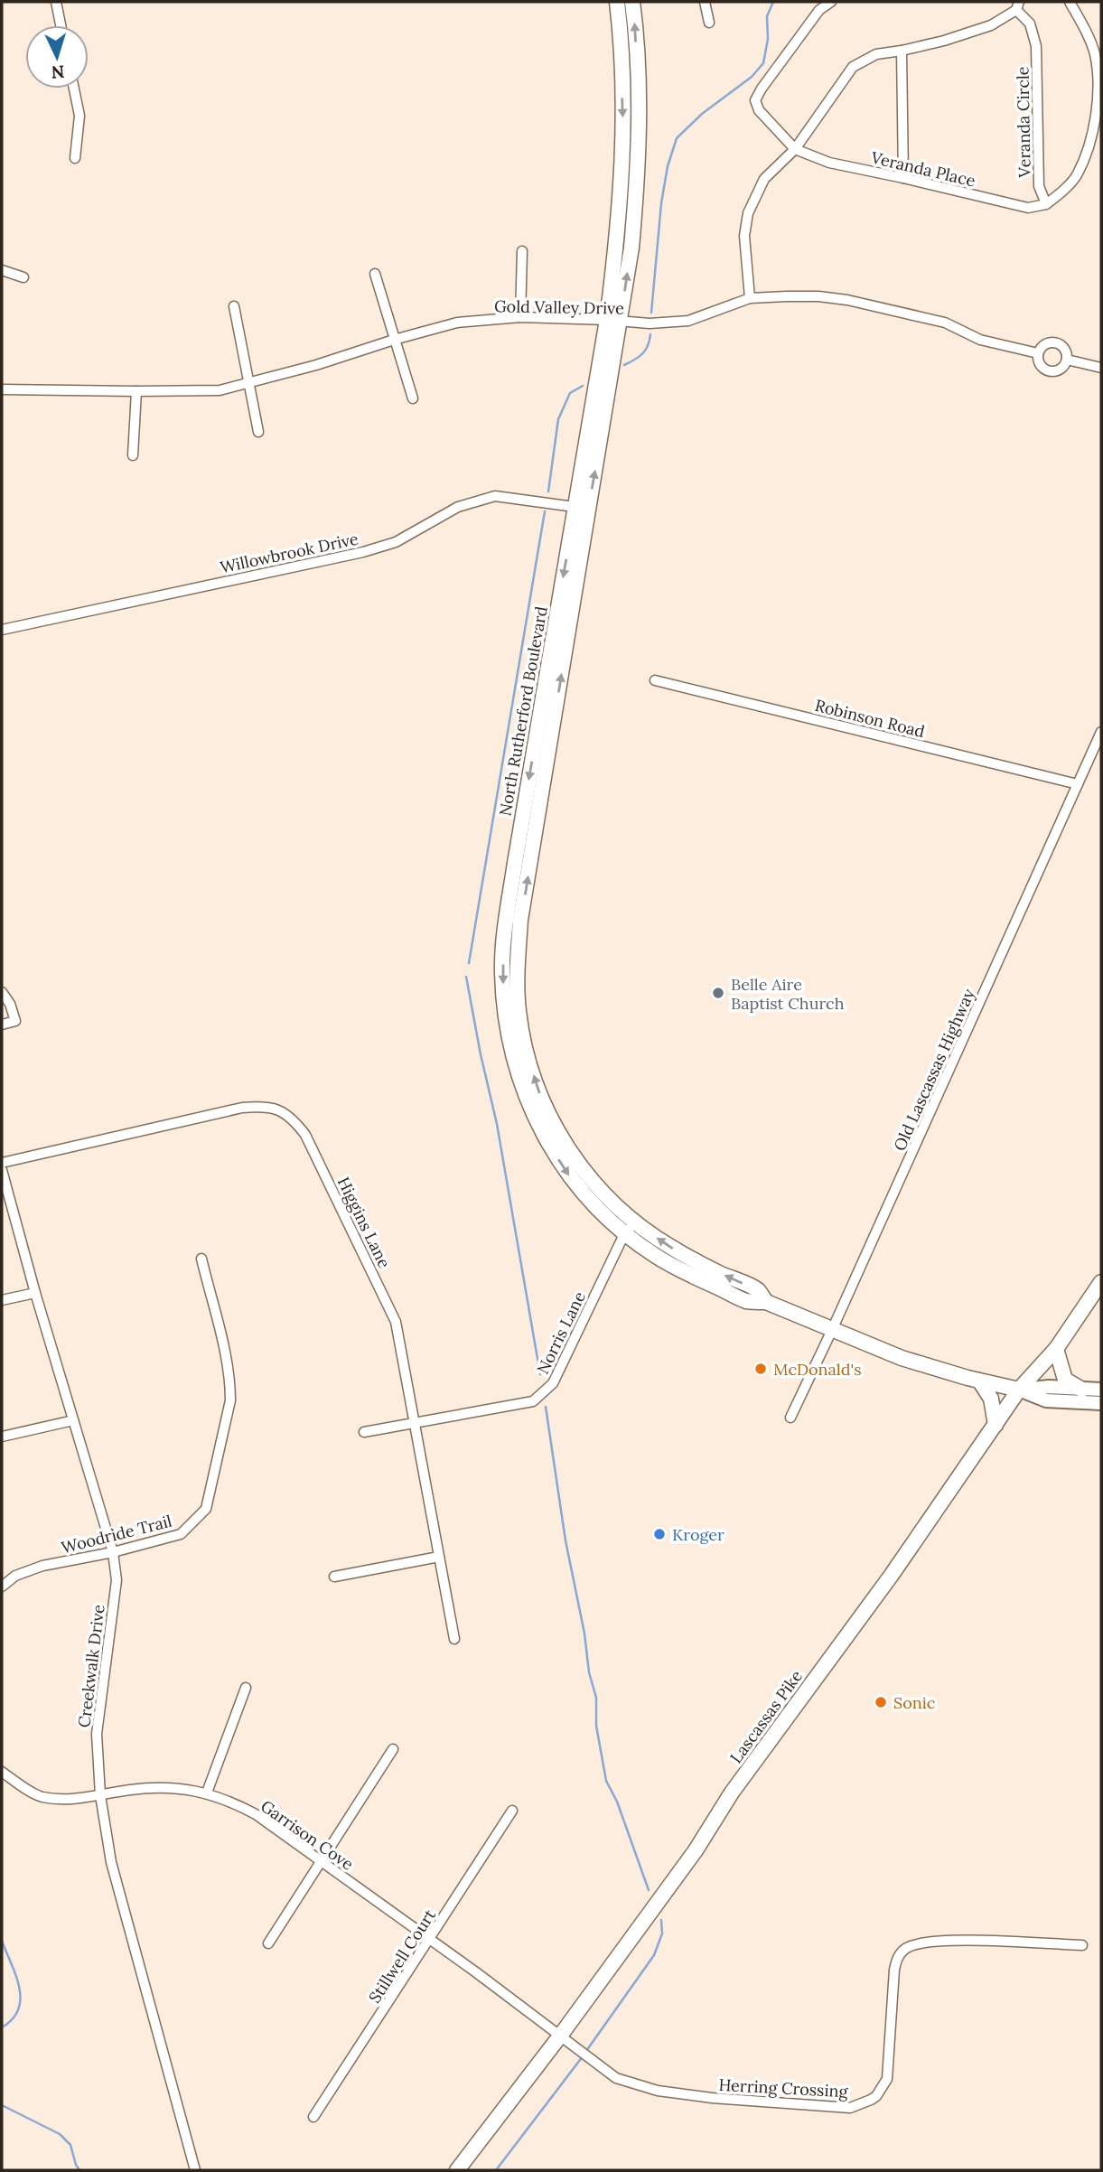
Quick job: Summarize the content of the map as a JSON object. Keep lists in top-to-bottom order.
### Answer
{
  "streets": {
    "main road": ["North Rutherford Boulevard", "Lascassas Pike"],
    "street": [
      "Veranda Circle",
      "Veranda Place",
      "Gold Valley Drive",
      "Willowbrook Drive",
      "Robinson Road",
      "Old Lascassas Highway",
      "Higgins Lane",
      "Norris Lane",
      "Woodride Trail",
      "Creekwalk Drive",
      "Garrison Cove",
      "Stillwell Court",
      "Herring Crossing"
    ]
  },
  "crossings": [
    ["Veranda Circle", "Veranda Place"],
    ["Gold Valley Drive", "North Rutherford Boulevard"],
    ["Willowbrook Drive", "North Rutherford Boulevard"],
    ["North Rutherford Boulevard", "Old Lascassas Highway"],
    ["North Rutherford Boulevard", "Norris Lane"],
    ["North Rutherford Boulevard", "Lascassas Pike"],
    ["Robinson Road", "Old Lascassas Highway"],
    ["Higgins Lane", "Norris Lane"],
    ["Woodride Trail", "Creekwalk Drive"],
    ["Creekwalk Drive", "Garrison Cove"],
    ["Lascassas Pike", "Garrison Cove"],
    ["Lascassas Pike", "Herring Crossing"],
    ["Garrison Cove", "Stillwell Court"],
    ["Garrison Cove", "Herring Crossing"]
  ],
  "places": [
    "Belle Aire Baptist Church",
    "McDonald's",
    "Kroger",
    "Sonic"
  ],
  "north": "bottom"
}
